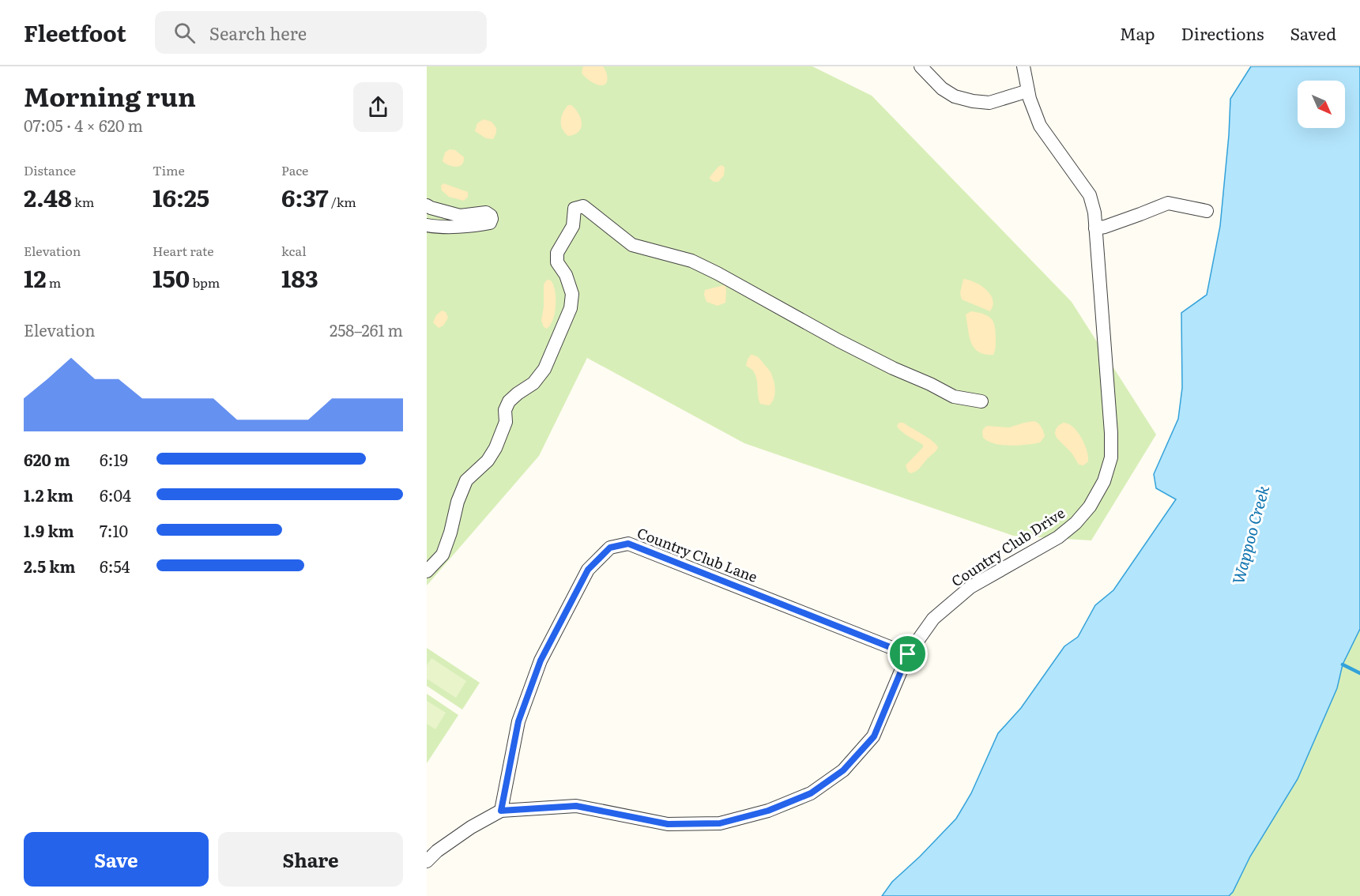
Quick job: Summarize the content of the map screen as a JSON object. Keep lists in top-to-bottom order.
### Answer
{
  "streets": {
    "street": ["Country Club Drive", "Country Club Lane"]
  },
  "crossings": [
    ["Country Club Drive", "Country Club Lane"]
  ],
  "water": ["Wappoo Creek"],
  "north": "bottom right",
  "page": {
    "header": "Fleetfoot",
    "search": "Search here",
    "nav": ["Map", "Directions", "Saved"],
    "heading": ["Morning run", "07:05 · 4 × 620 m"],
    "stats": [
      ["Distance", "2.48 km"],
      ["Time", "16:25"],
      ["Pace", "6:37 /km"],
      ["Elevation", "12 m"],
      ["Heart rate", "150 bpm"],
      ["kcal", "183"]
    ],
    "chart": ["Elevation", "258–261 m"],
    "list": [
      {
        "name": "620 m",
        "note": "6:19"
      },
      {
        "name": "1.2 km",
        "note": "6:04"
      },
      {
        "name": "1.9 km",
        "note": "7:10"
      },
      {
        "name": "2.5 km",
        "note": "6:54"
      }
    ],
    "buttons": ["Save", "Share"]
  }
}
